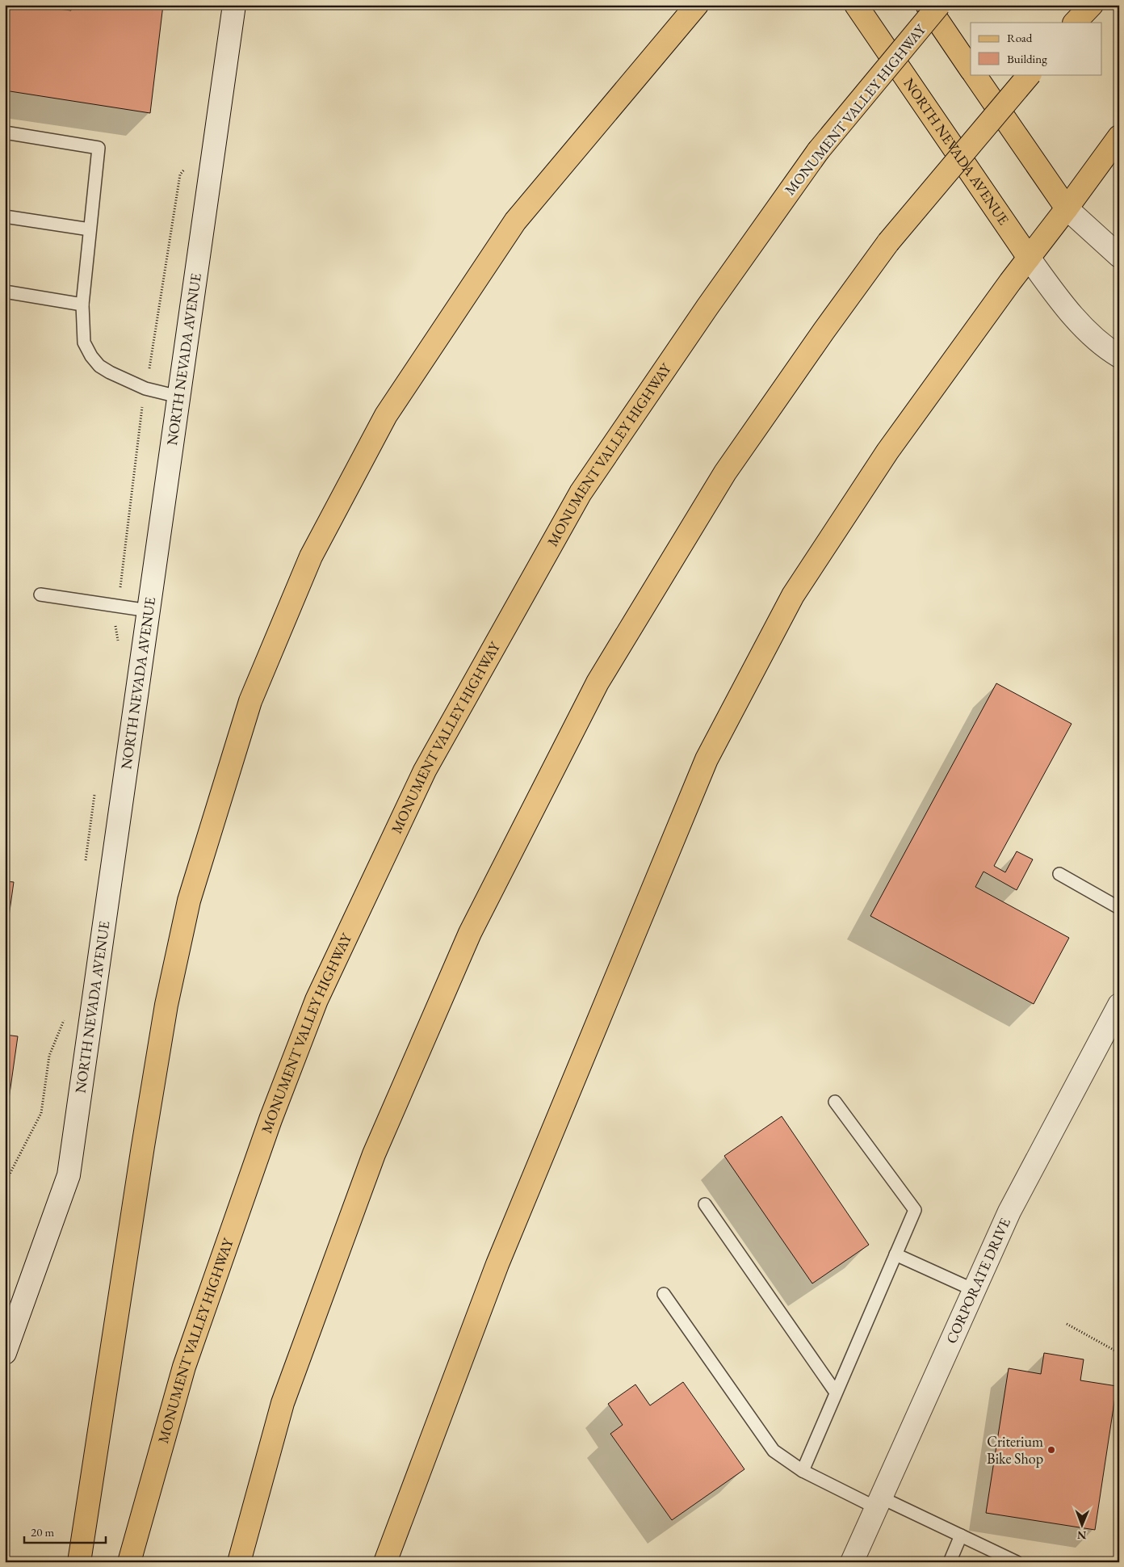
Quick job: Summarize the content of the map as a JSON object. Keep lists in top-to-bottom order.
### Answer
{
  "streets": {
    "main road": ["MONUMENT VALLEY HIGHWAY", "NORTH NEVADA AVENUE", "CORPORATE DRIVE"]
  },
  "places": ["Criterium Bike Shop"],
  "legend": ["Road", "Building"],
  "scale_bar": "20 m",
  "north": "bottom"
}
